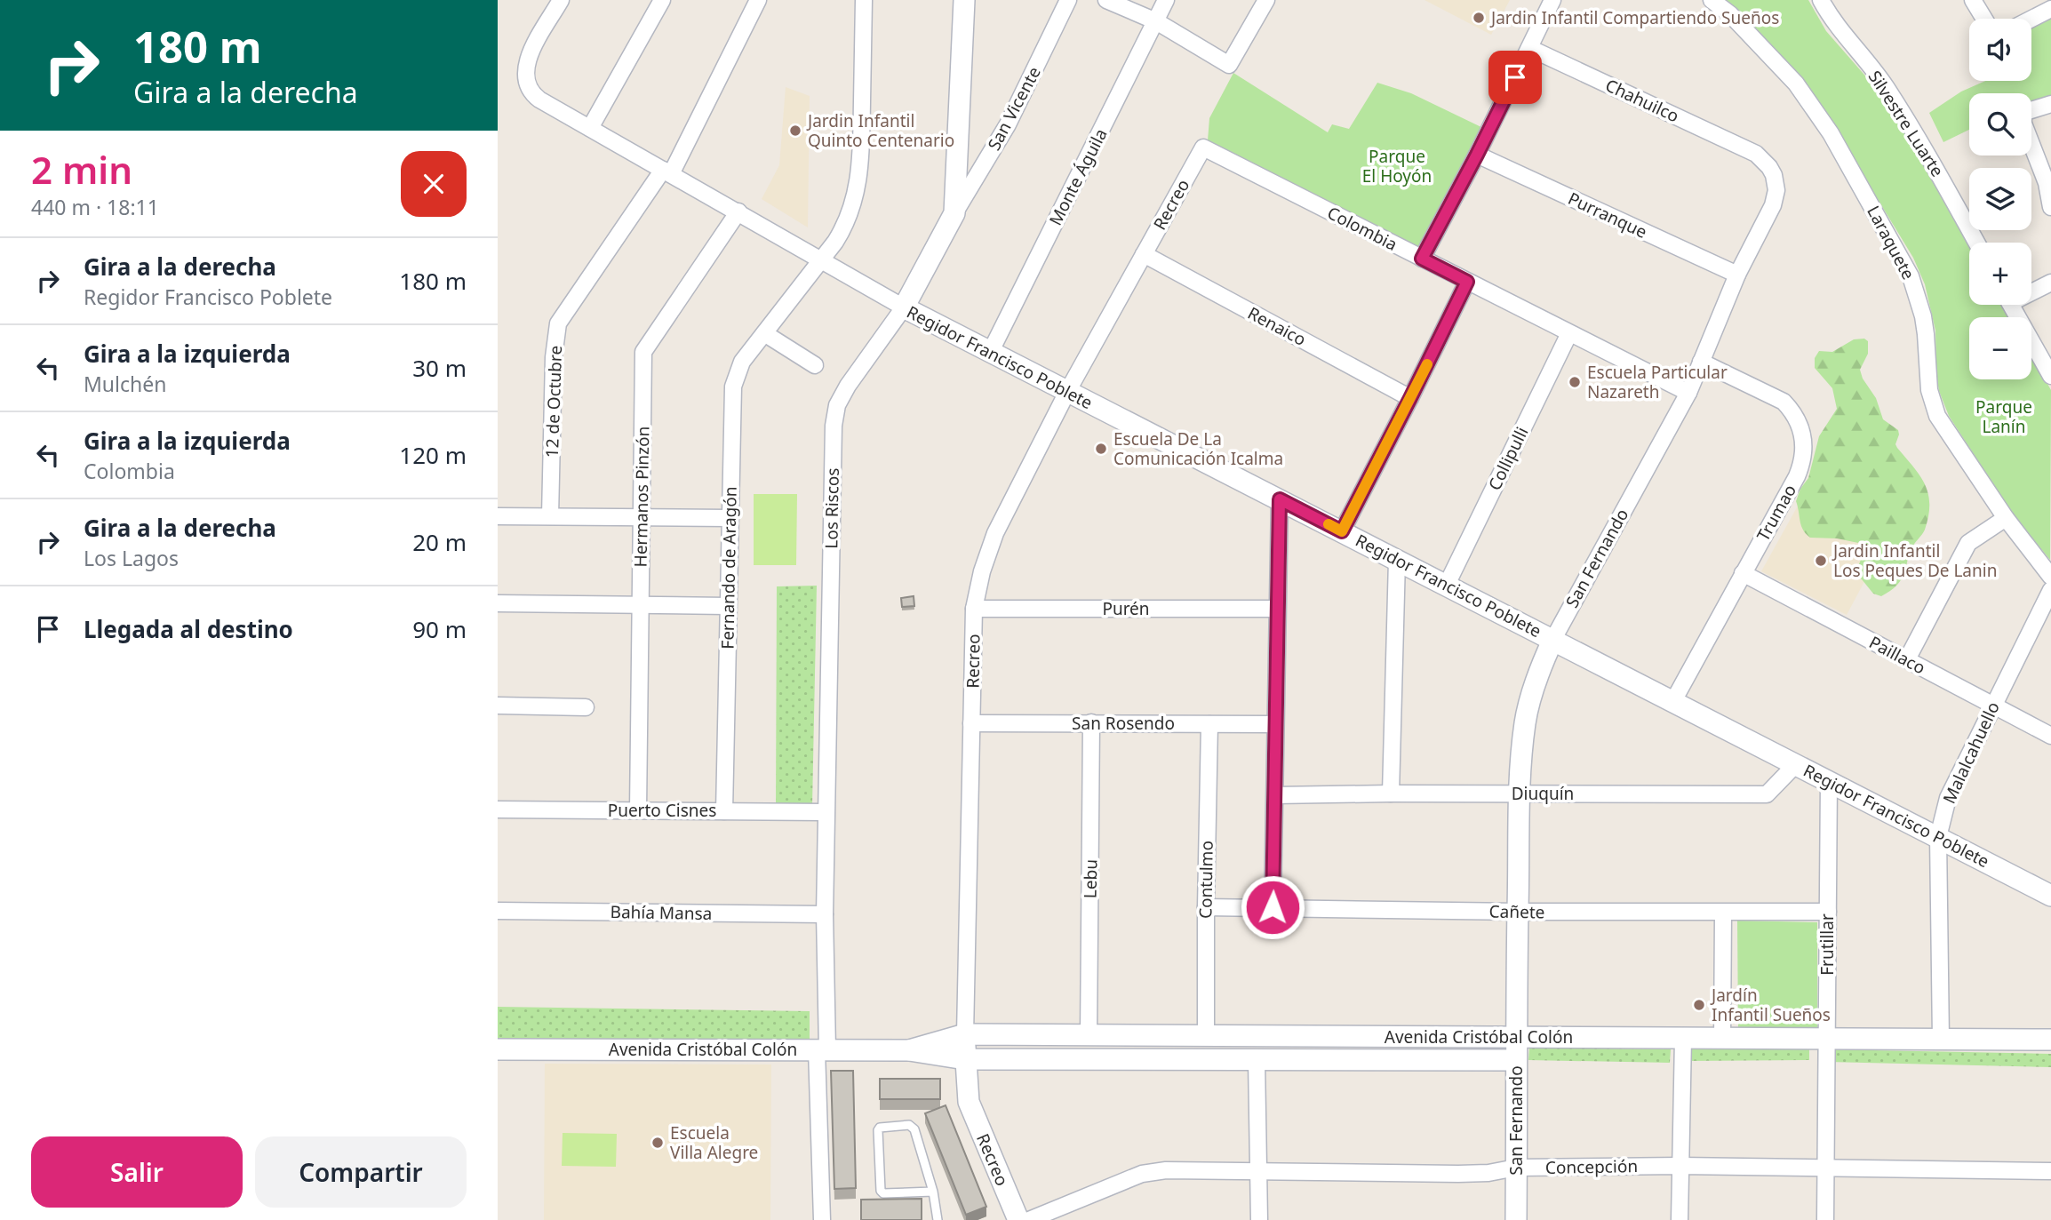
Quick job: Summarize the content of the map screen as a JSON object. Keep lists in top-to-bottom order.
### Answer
{
  "streets": {
    "street": [
      "Chahuilco",
      "San Vicente",
      "Silvestre Luarte",
      "Monte Águila",
      "Recreo",
      "Purranque",
      "Colombia",
      "Laraquete",
      "Renaico",
      "Regidor Francisco Poblete",
      "12 de Octubre",
      "Collipulli",
      "Hermanos Pinzón",
      "Los Riscos",
      "Trumao",
      "San Fernando",
      "Fernando de Aragón",
      "Purén",
      "Paillaco",
      "San Rosendo",
      "Malalcahuello",
      "Diuquín",
      "Puerto Cisnes",
      "Lebu",
      "Contulmo",
      "Cañete",
      "Bahía Mansa",
      "Frutillar",
      "Avenida Cristóbal Colón",
      "Concepción"
    ]
  },
  "crossings": [
    ["Chahuilco", "San Fernando"],
    ["San Vicente", "Los Riscos"],
    ["Monte Águila", "Regidor Francisco Poblete"],
    ["Recreo", "Colombia"],
    ["Recreo", "Renaico"],
    ["Recreo", "Regidor Francisco Poblete"],
    ["Recreo", "Purén"],
    ["Recreo", "San Rosendo"],
    ["Recreo", "Avenida Cristóbal Colón"],
    ["Purranque", "San Fernando"],
    ["Colombia", "Collipulli"],
    ["Colombia", "San Fernando"],
    ["Regidor Francisco Poblete", "12 de Octubre"],
    ["Regidor Francisco Poblete", "Collipulli"],
    ["Regidor Francisco Poblete", "Hermanos Pinzón"],
    ["Regidor Francisco Poblete", "Los Riscos"],
    ["Regidor Francisco Poblete", "Trumao"],
    ["Regidor Francisco Poblete", "San Fernando"],
    ["Regidor Francisco Poblete", "Fernando de Aragón"],
    ["Regidor Francisco Poblete", "Malalcahuello"],
    ["Regidor Francisco Poblete", "Diuquín"],
    ["Regidor Francisco Poblete", "Frutillar"],
    ["Hermanos Pinzón", "Puerto Cisnes"],
    ["Los Riscos", "Puerto Cisnes"],
    ["Los Riscos", "Bahía Mansa"],
    ["Los Riscos", "Avenida Cristóbal Colón"],
    ["Trumao", "San Fernando"],
    ["Trumao", "Paillaco"],
    ["San Fernando", "Diuquín"],
    ["San Fernando", "Cañete"],
    ["San Fernando", "Avenida Cristóbal Colón"],
    ["San Fernando", "Concepción"],
    ["Fernando de Aragón", "Puerto Cisnes"],
    ["Paillaco", "Malalcahuello"],
    ["San Rosendo", "Lebu"],
    ["San Rosendo", "Contulmo"],
    ["Malalcahuello", "Avenida Cristóbal Colón"],
    ["Lebu", "Avenida Cristóbal Colón"],
    ["Contulmo", "Cañete"],
    ["Contulmo", "Avenida Cristóbal Colón"],
    ["Cañete", "Frutillar"],
    ["Frutillar", "Avenida Cristóbal Colón"],
    ["Frutillar", "Concepción"]
  ],
  "parks": ["Parque El Hoyón", "Parque Lanín"],
  "places": [
    "Jardin Infantil Compartiendo Sueños",
    "Jardin Infantil Quinto Centenario",
    "Escuela Particular Nazareth",
    "Escuela De La Comunicación Icalma",
    "Jardin Infantil Los Peques De Lanin",
    "Jardín Infantil Sueños",
    "Escuela Villa Alegre"
  ],
  "page": {
    "turn": ["180 m", "Gira a la derecha"],
    "map_buttons": ["+", "−"],
    "heading": ["2 min", "440 m · 18:11"],
    "list": [
      {
        "name": "Gira a la derecha",
        "note": "Regidor Francisco Poblete",
        "value": "180 m"
      },
      {
        "name": "Gira a la izquierda",
        "note": "Mulchén",
        "value": "30 m"
      },
      {
        "name": "Gira a la izquierda",
        "note": "Colombia",
        "value": "120 m"
      },
      {
        "name": "Gira a la derecha",
        "note": "Los Lagos",
        "value": "20 m"
      },
      {
        "name": "Llegada al destino",
        "value": "90 m"
      }
    ],
    "buttons": ["Salir", "Compartir"]
  }
}
